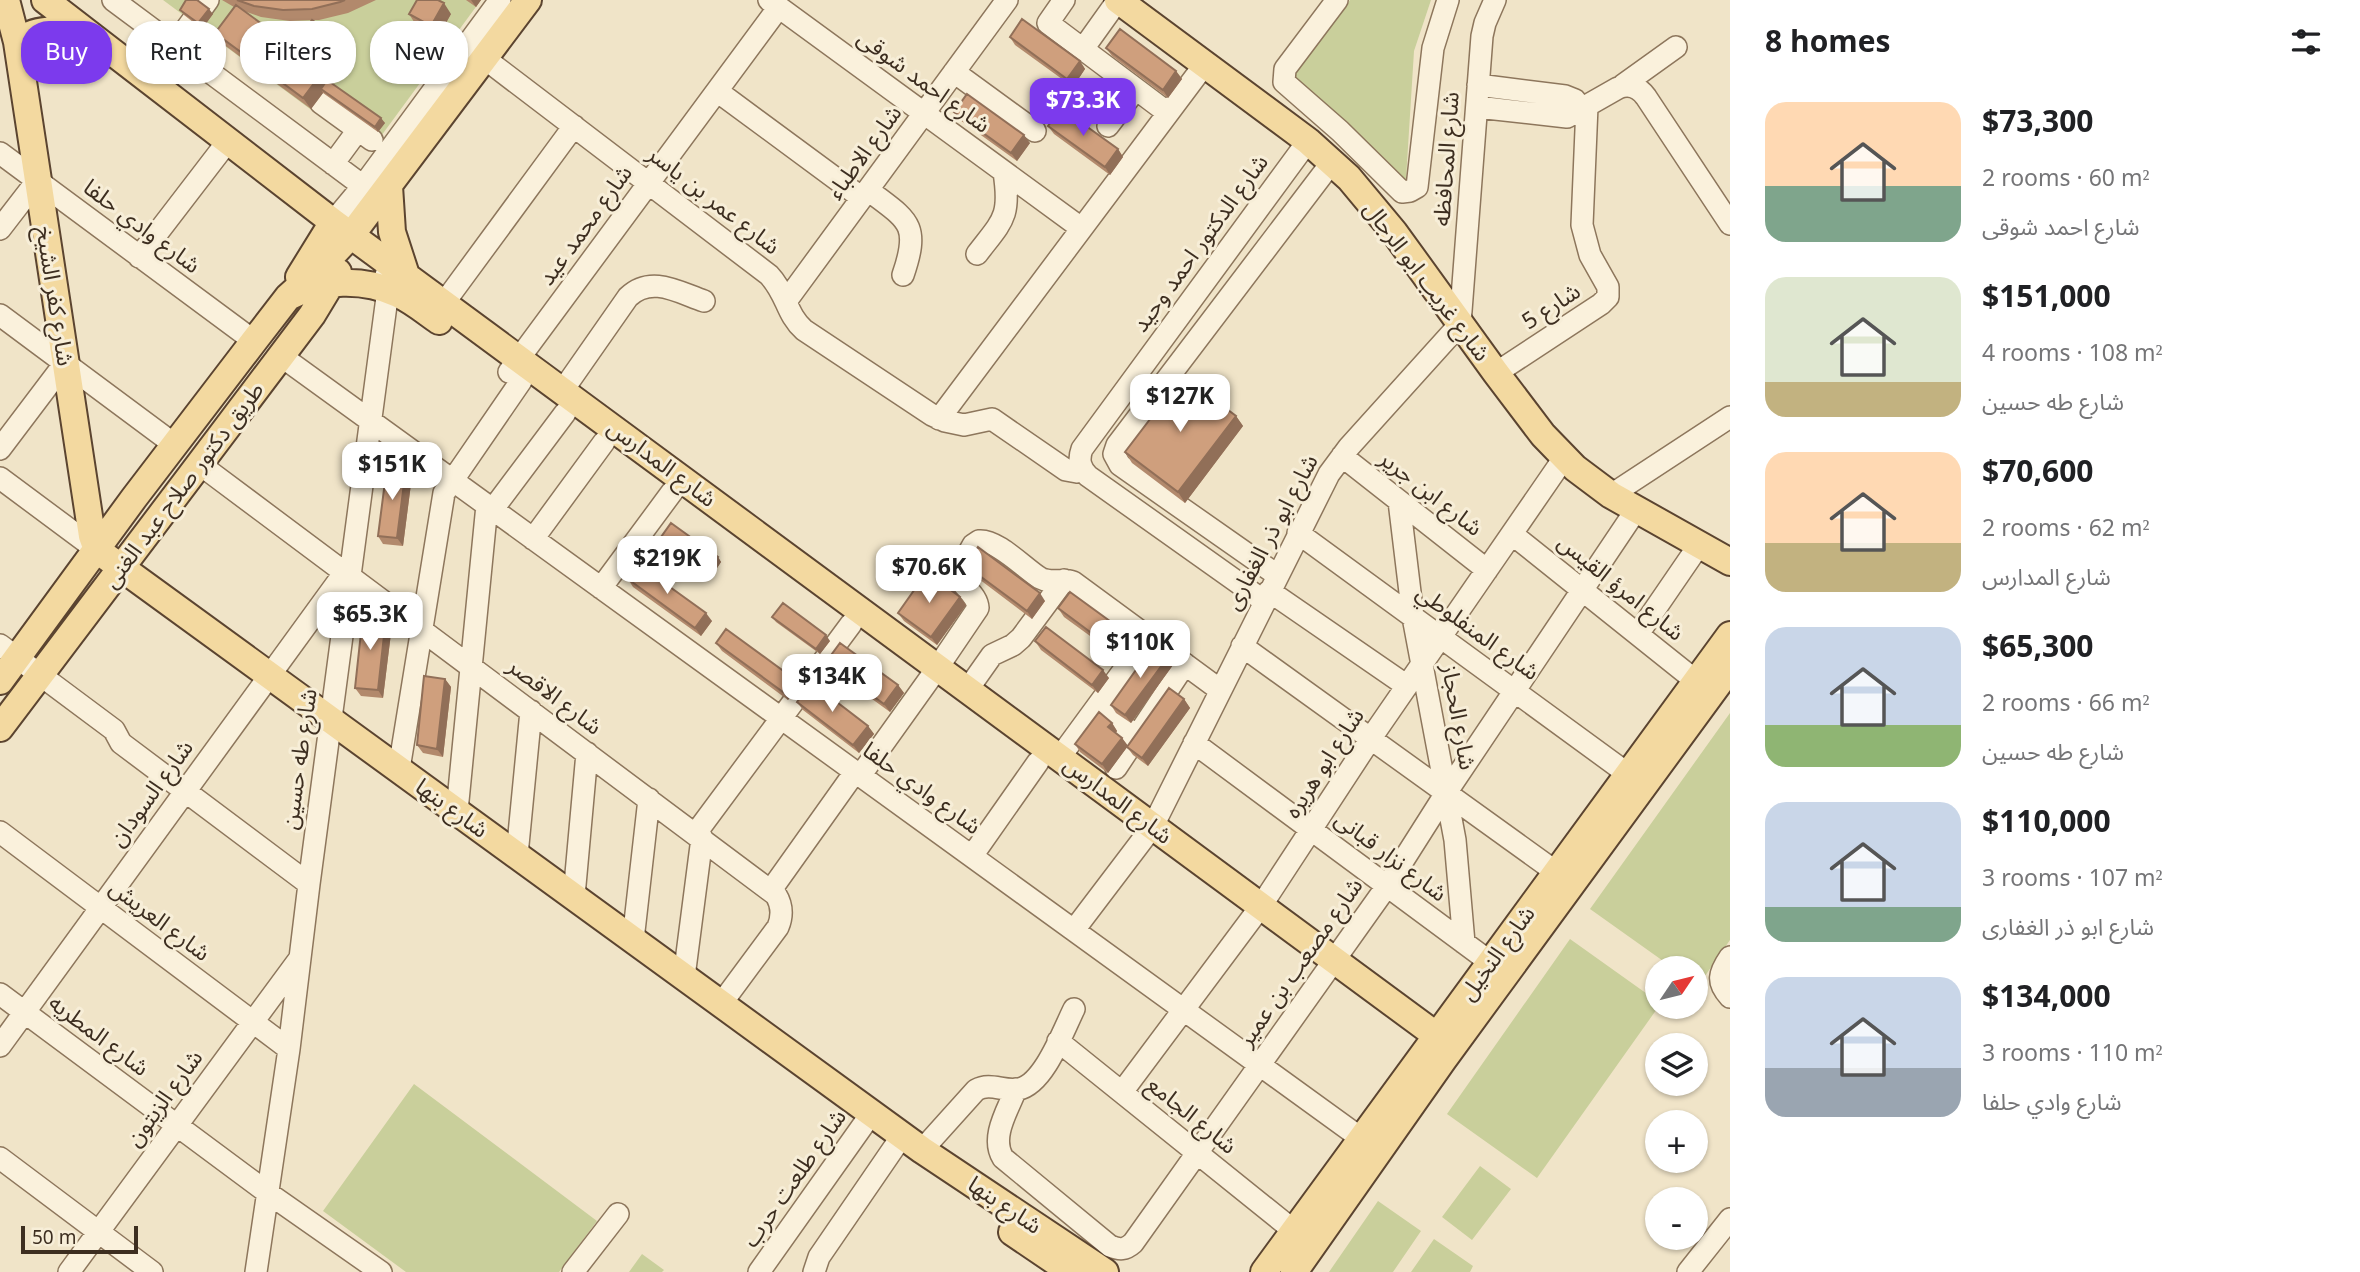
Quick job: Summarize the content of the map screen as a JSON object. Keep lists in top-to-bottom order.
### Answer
{
  "streets": {
    "main road": [
      "شارع غريب ابو الرجال",
      "شارع كفر الشيخ",
      "شارع المدارس",
      "طريق دكتور صلاح عبد الغنى",
      "شارع بنها",
      "شارع النخيل"
    ],
    "street": [
      "شارع احمد شوقى",
      "شارع الاطباء",
      "شارع المحافظه",
      "شارع عمر بن ياسر",
      "شارع محمد عيد",
      "شارع وادي حلفا",
      "شارع الدكتور احمد وحيد",
      "شارع 5",
      "شارع ابن جرير",
      "شارع ابو ذر الغفارى",
      "شارع امرؤ القيس",
      "شارع المنفلوطي",
      "شارع الاقصر",
      "شارع الحجاز",
      "شارع طه حسين",
      "شارع ابو هريره",
      "شارع السودان",
      "شارع نزار قبانى",
      "شارع العريش",
      "شارع مصعب بن عمير",
      "شارع المطريه",
      "شارع الزيتون",
      "شارع الجامع",
      "شارع طلعت حرب"
    ]
  },
  "crossings": [
    ["شارع احمد شوقى", "شارع الاطباء"],
    ["شارع احمد شوقى", "شارع محمد عيد"],
    ["شارع الاطباء", "شارع عمر بن ياسر"],
    ["شارع المحافظه", "شارع غريب ابو الرجال"],
    ["شارع المحافظه", "شارع ابو ذر الغفارى"],
    ["شارع عمر بن ياسر", "شارع محمد عيد"],
    ["شارع عمر بن ياسر", "شارع الدكتور احمد وحيد"],
    ["شارع عمر بن ياسر", "طريق دكتور صلاح عبد الغنى"],
    ["شارع محمد عيد", "شارع وادي حلفا"],
    ["شارع محمد عيد", "شارع المدارس"],
    ["شارع محمد عيد", "شارع الاقصر"],
    ["شارع محمد عيد", "شارع بنها"],
    ["شارع وادي حلفا", "شارع كفر الشيخ"],
    ["شارع وادي حلفا", "طريق دكتور صلاح عبد الغنى"],
    ["شارع وادي حلفا", "شارع ابو ذر الغفارى"],
    ["شارع وادي حلفا", "شارع طه حسين"],
    ["شارع وادي حلفا", "شارع ابو هريره"],
    ["شارع وادي حلفا", "شارع النخيل"],
    ["شارع وادي حلفا", "شارع مصعب بن عمير"],
    ["شارع الدكتور احمد وحيد", "شارع غريب ابو الرجال"],
    ["شارع غريب ابو الرجال", "شارع 5"],
    ["شارع غريب ابو الرجال", "شارع ابو ذر الغفارى"],
    ["شارع غريب ابو الرجال", "شارع ابو هريره"],
    ["شارع غريب ابو الرجال", "شارع مصعب بن عمير"],
    ["شارع كفر الشيخ", "طريق دكتور صلاح عبد الغنى"],
    ["شارع كفر الشيخ", "شارع بنها"],
    ["شارع المدارس", "طريق دكتور صلاح عبد الغنى"],
    ["شارع المدارس", "شارع ابو ذر الغفارى"],
    ["شارع المدارس", "شارع طه حسين"],
    ["شارع المدارس", "شارع ابو هريره"],
    ["شارع المدارس", "شارع النخيل"],
    ["شارع المدارس", "شارع مصعب بن عمير"],
    ["طريق دكتور صلاح عبد الغنى", "شارع الاقصر"],
    ["طريق دكتور صلاح عبد الغنى", "شارع بنها"],
    ["شارع ابن جرير", "شارع ابو ذر الغفارى"],
    ["شارع ابن جرير", "شارع الحجاز"],
    ["شارع ابن جرير", "شارع ابو هريره"],
    ["شارع ابو ذر الغفارى", "شارع المنفلوطي"],
    ["شارع ابو ذر الغفارى", "شارع نزار قبانى"],
    ["شارع امرؤ القيس", "شارع ابو هريره"],
    ["شارع امرؤ القيس", "شارع النخيل"],
    ["شارع امرؤ القيس", "شارع مصعب بن عمير"],
    ["شارع المنفلوطي", "شارع الحجاز"],
    ["شارع المنفلوطي", "شارع ابو هريره"],
    ["شارع المنفلوطي", "شارع النخيل"],
    ["شارع المنفلوطي", "شارع مصعب بن عمير"],
    ["شارع الاقصر", "شارع طه حسين"],
    ["شارع الاقصر", "شارع السودان"],
    ["شارع الحجاز", "شارع ابو هريره"],
    ["شارع الحجاز", "شارع نزار قبانى"],
    ["شارع الحجاز", "شارع مصعب بن عمير"],
    ["شارع طه حسين", "شارع السودان"],
    ["شارع طه حسين", "شارع بنها"],
    ["شارع طه حسين", "شارع العريش"],
    ["شارع طه حسين", "شارع المطريه"],
    ["شارع طه حسين", "شارع الزيتون"],
    ["شارع ابو هريره", "شارع نزار قبانى"],
    ["شارع ابو هريره", "شارع الجامع"],
    ["شارع السودان", "شارع بنها"],
    ["شارع السودان", "شارع العريش"],
    ["شارع السودان", "شارع المطريه"],
    ["شارع بنها", "شارع طلعت حرب"],
    ["شارع نزار قبانى", "شارع النخيل"],
    ["شارع نزار قبانى", "شارع مصعب بن عمير"],
    ["شارع العريش", "شارع الزيتون"],
    ["شارع النخيل", "شارع الجامع"],
    ["شارع مصعب بن عمير", "شارع الجامع"],
    ["شارع المطريه", "شارع الزيتون"]
  ],
  "scale_bar": "50 m",
  "north": "top right",
  "page": {
    "heading": "8 homes",
    "chip": [
      "Buy",
      "Rent",
      "Filters",
      "New"
    ],
    "price": [
      "$73.3K",
      "$127K",
      "$151K",
      "$219K",
      "$70.6K",
      "$65.3K",
      "$110K",
      "$134K"
    ],
    "list": [
      {
        "name": "$73,300",
        "note": "2 rooms · 60 m² · شارع احمد شوقى"
      },
      {
        "name": "$151,000",
        "note": "4 rooms · 108 m² · شارع طه حسين"
      },
      {
        "name": "$70,600",
        "note": "2 rooms · 62 m² · شارع المدارس"
      },
      {
        "name": "$65,300",
        "note": "2 rooms · 66 m² · شارع طه حسين"
      },
      {
        "name": "$110,000",
        "note": "3 rooms · 107 m² · شارع ابو ذر الغفارى"
      },
      {
        "name": "$134,000",
        "note": "3 rooms · 110 m² · شارع وادي حلفا"
      }
    ],
    "map_buttons": ["+", "−"],
    "scale": "50 m"
  }
}
